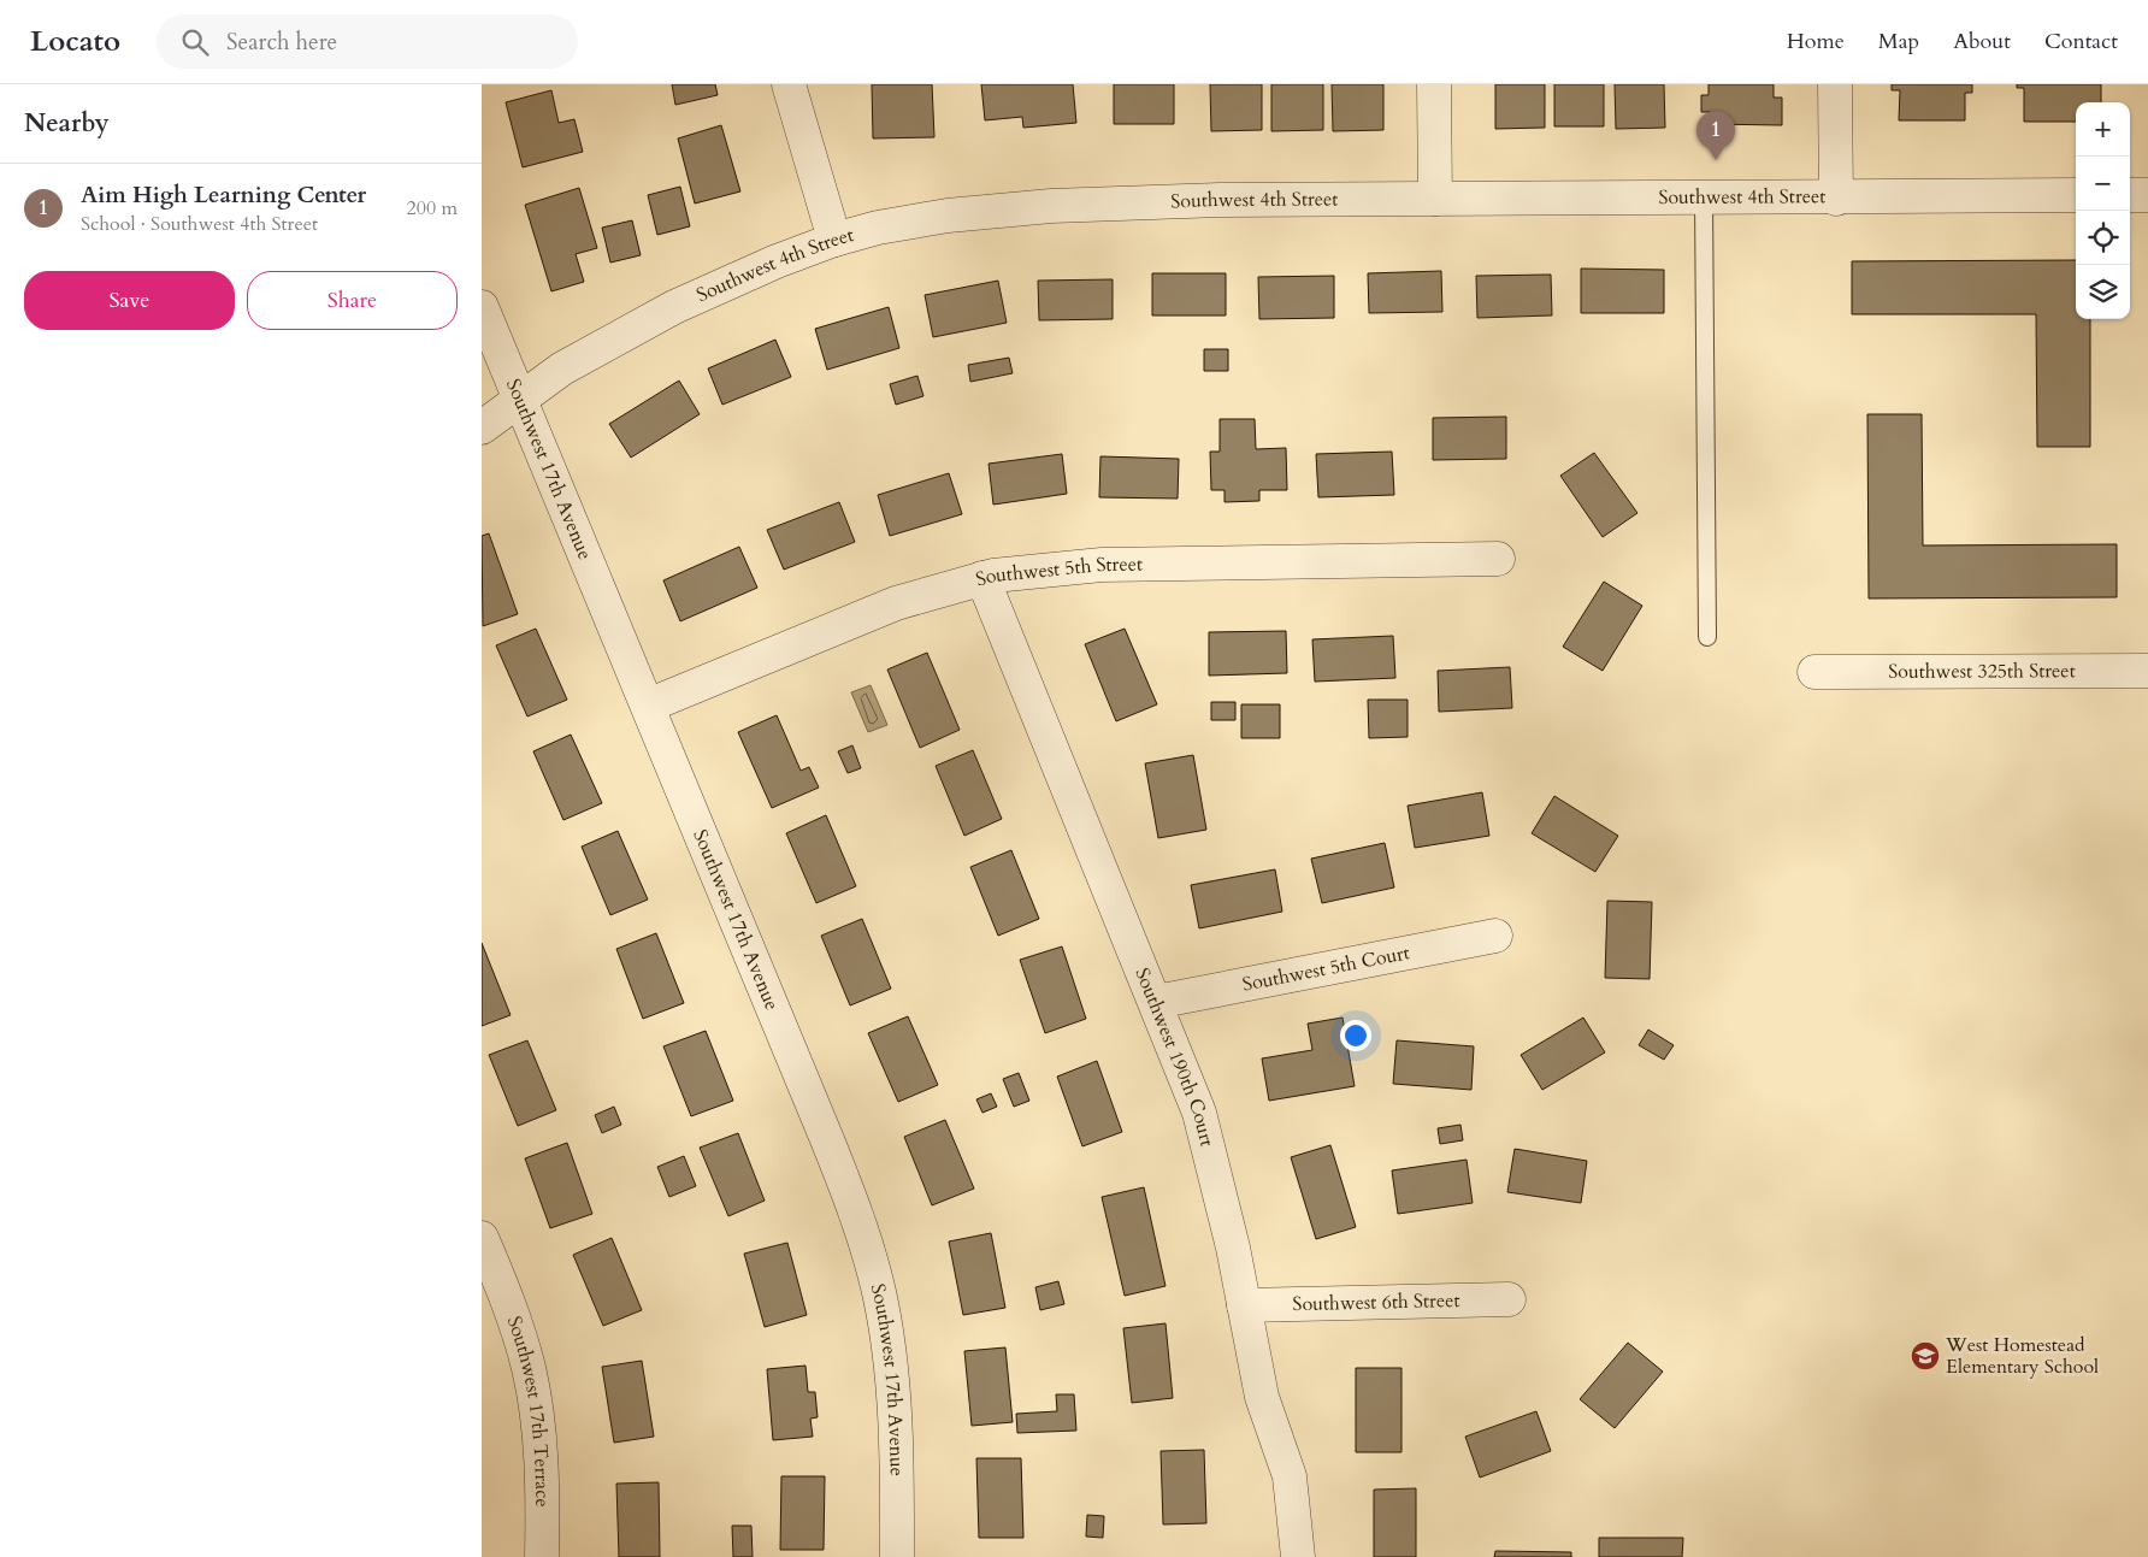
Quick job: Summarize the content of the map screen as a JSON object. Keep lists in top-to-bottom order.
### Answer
{
  "streets": {
    "street": [
      "Southwest 4th Street",
      "Southwest 17th Avenue",
      "Southwest 5th Street",
      "Southwest 325th Street",
      "Southwest 5th Court",
      "Southwest 190th Court",
      "Southwest 6th Street",
      "Southwest 17th Terrace"
    ]
  },
  "crossings": [
    ["Southwest 4th Street", "Southwest 17th Avenue"],
    ["Southwest 17th Avenue", "Southwest 5th Street"],
    ["Southwest 5th Street", "Southwest 190th Court"],
    ["Southwest 5th Court", "Southwest 190th Court"],
    ["Southwest 190th Court", "Southwest 6th Street"]
  ],
  "places": {
    "school or university": ["West Homestead Elementary School"]
  },
  "page": {
    "header": "Locato",
    "search": "Search here",
    "nav": [
      "Home",
      "Map",
      "About",
      "Contact"
    ],
    "heading": "Nearby",
    "map_buttons": ["+", "−"],
    "pins": "1",
    "list": [
      {
        "mark": "1",
        "name": "Aim High Learning Center",
        "note": "School · Southwest 4th Street",
        "value": "200 m"
      }
    ],
    "buttons": ["Save", "Share"]
  }
}
